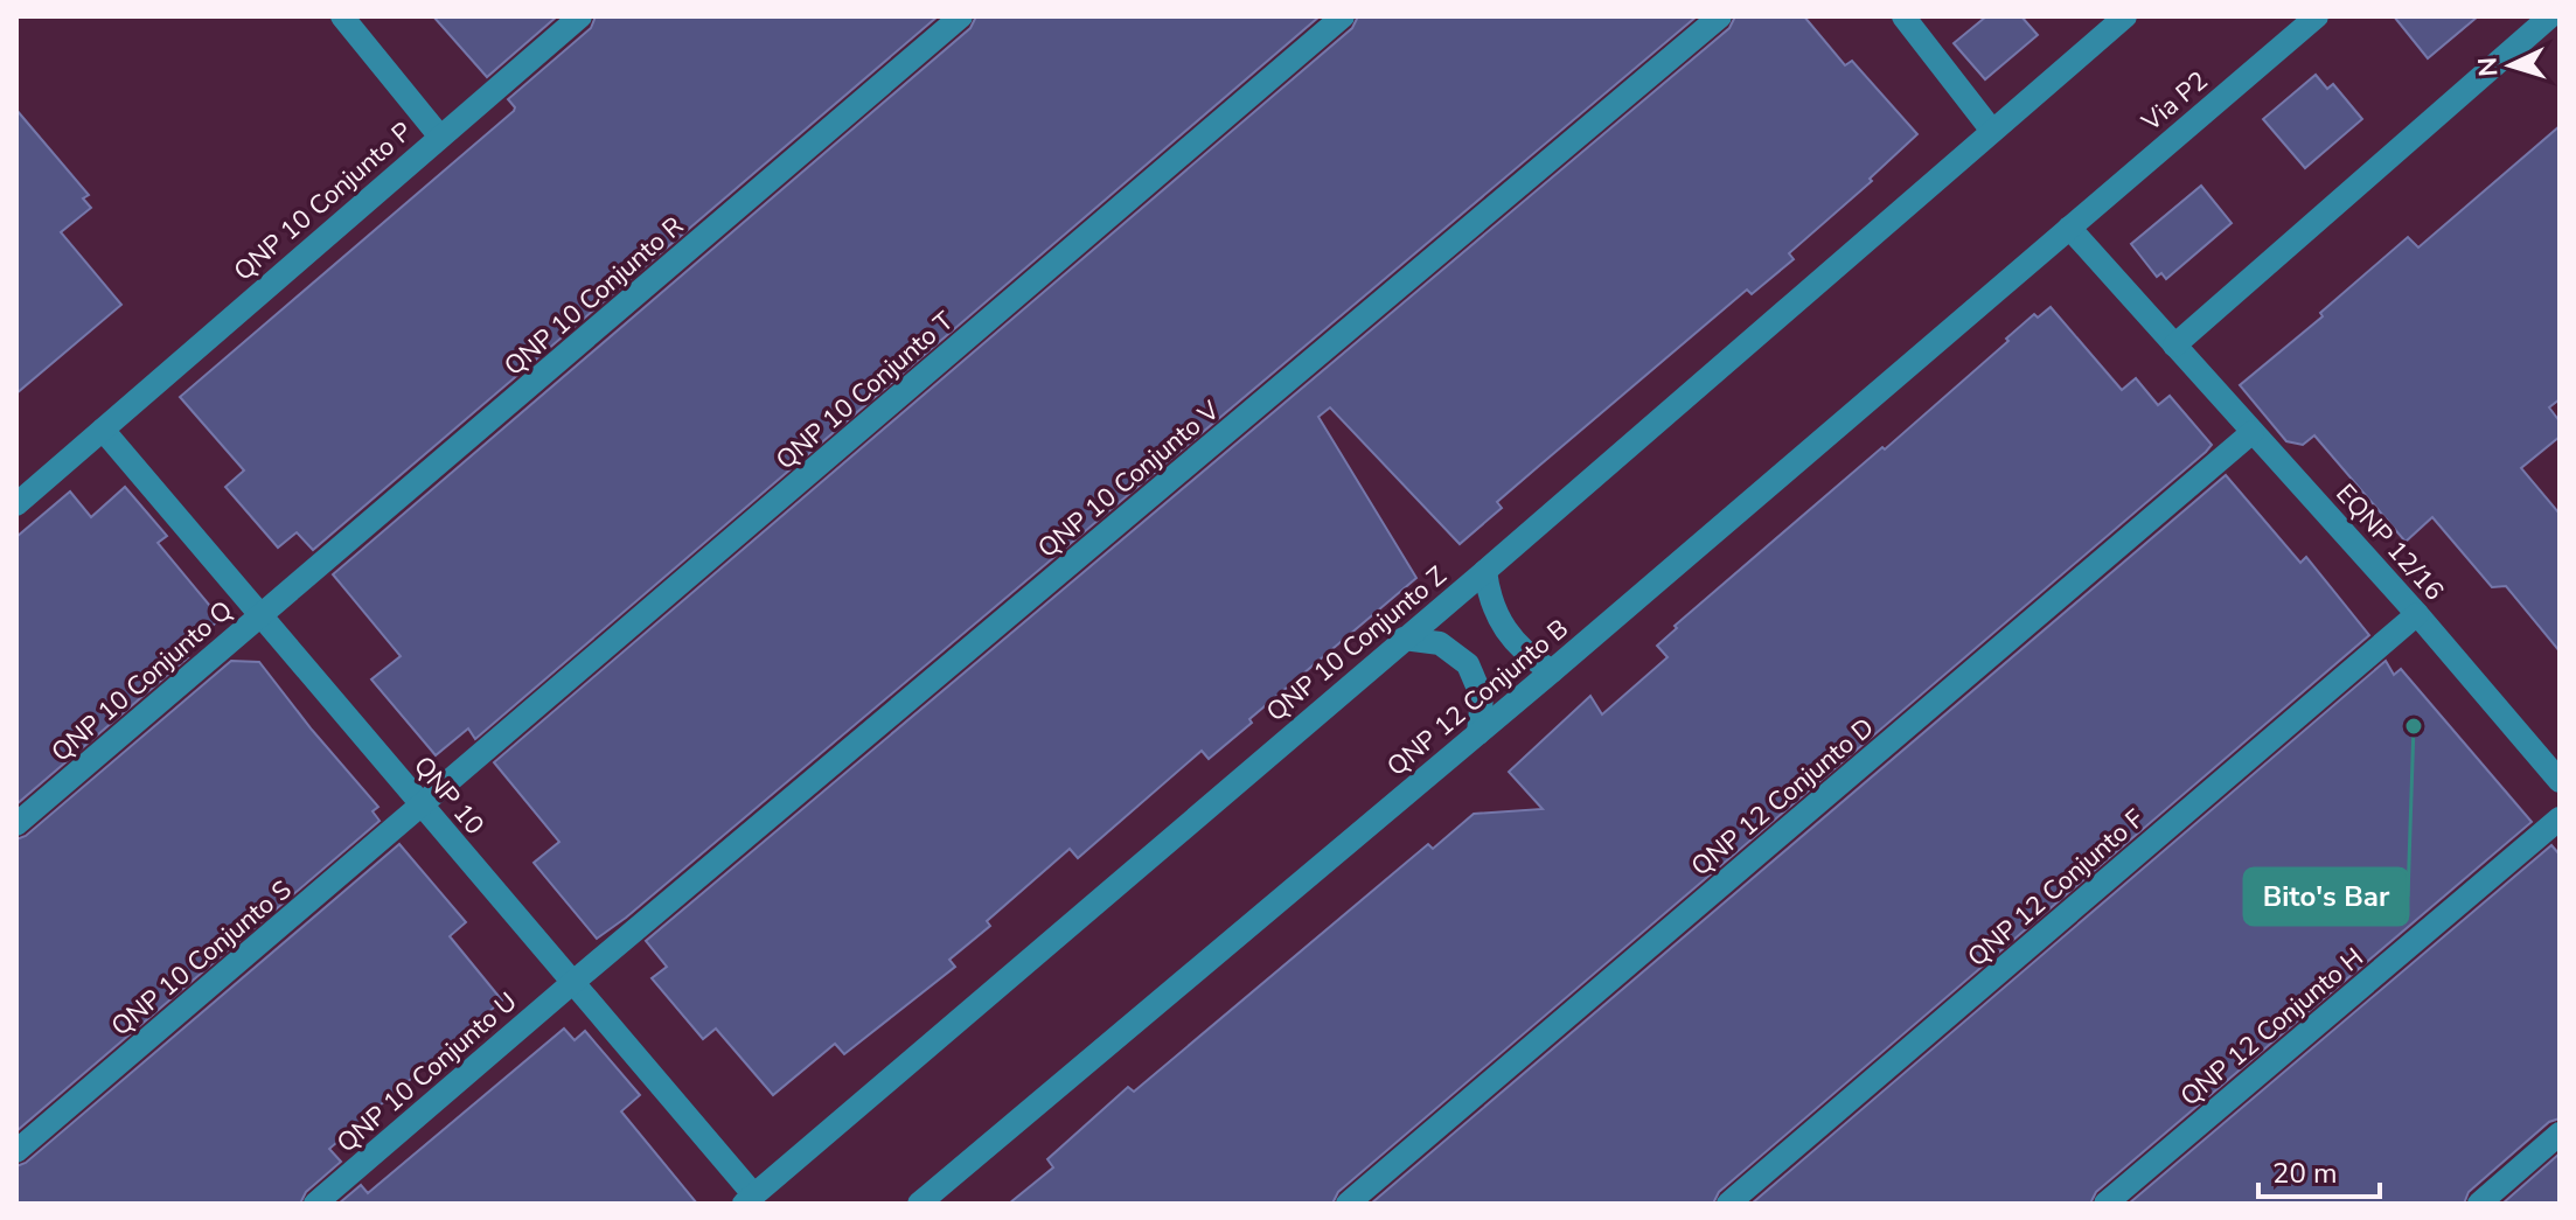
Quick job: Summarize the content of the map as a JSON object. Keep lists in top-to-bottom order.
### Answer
{
  "streets": {
    "street": [
      "Via P2",
      "QNP 10 Conjunto P",
      "QNP 10 Conjunto R",
      "QNP 10 Conjunto T",
      "QNP 10 Conjunto V",
      "EQNP 12/16",
      "QNP 10 Conjunto Z",
      "QNP 10 Conjunto Q",
      "QNP 12 Conjunto B",
      "QNP 10",
      "QNP 12 Conjunto D",
      "QNP 12 Conjunto F",
      "QNP 10 Conjunto S",
      "QNP 12 Conjunto H",
      "QNP 10 Conjunto U"
    ]
  },
  "crossings": [
    ["Via P2", "EQNP 12/16"],
    ["Via P2", "QNP 12 Conjunto B"],
    ["QNP 10 Conjunto P", "QNP 10"],
    ["QNP 10 Conjunto R", "QNP 10 Conjunto Q"],
    ["QNP 10 Conjunto R", "QNP 10"],
    ["QNP 10 Conjunto T", "QNP 10"],
    ["QNP 10 Conjunto T", "QNP 10 Conjunto S"],
    ["QNP 10 Conjunto V", "QNP 10"],
    ["QNP 10 Conjunto V", "QNP 10 Conjunto U"],
    ["EQNP 12/16", "QNP 12 Conjunto B"],
    ["EQNP 12/16", "QNP 12 Conjunto D"],
    ["EQNP 12/16", "QNP 12 Conjunto F"],
    ["QNP 10 Conjunto Z", "QNP 10"],
    ["QNP 10 Conjunto Q", "QNP 10"],
    ["QNP 10", "QNP 10 Conjunto S"],
    ["QNP 10", "QNP 10 Conjunto U"]
  ],
  "places": ["Bito's Bar"],
  "scale_bar": "20 m",
  "north": "left"
}
